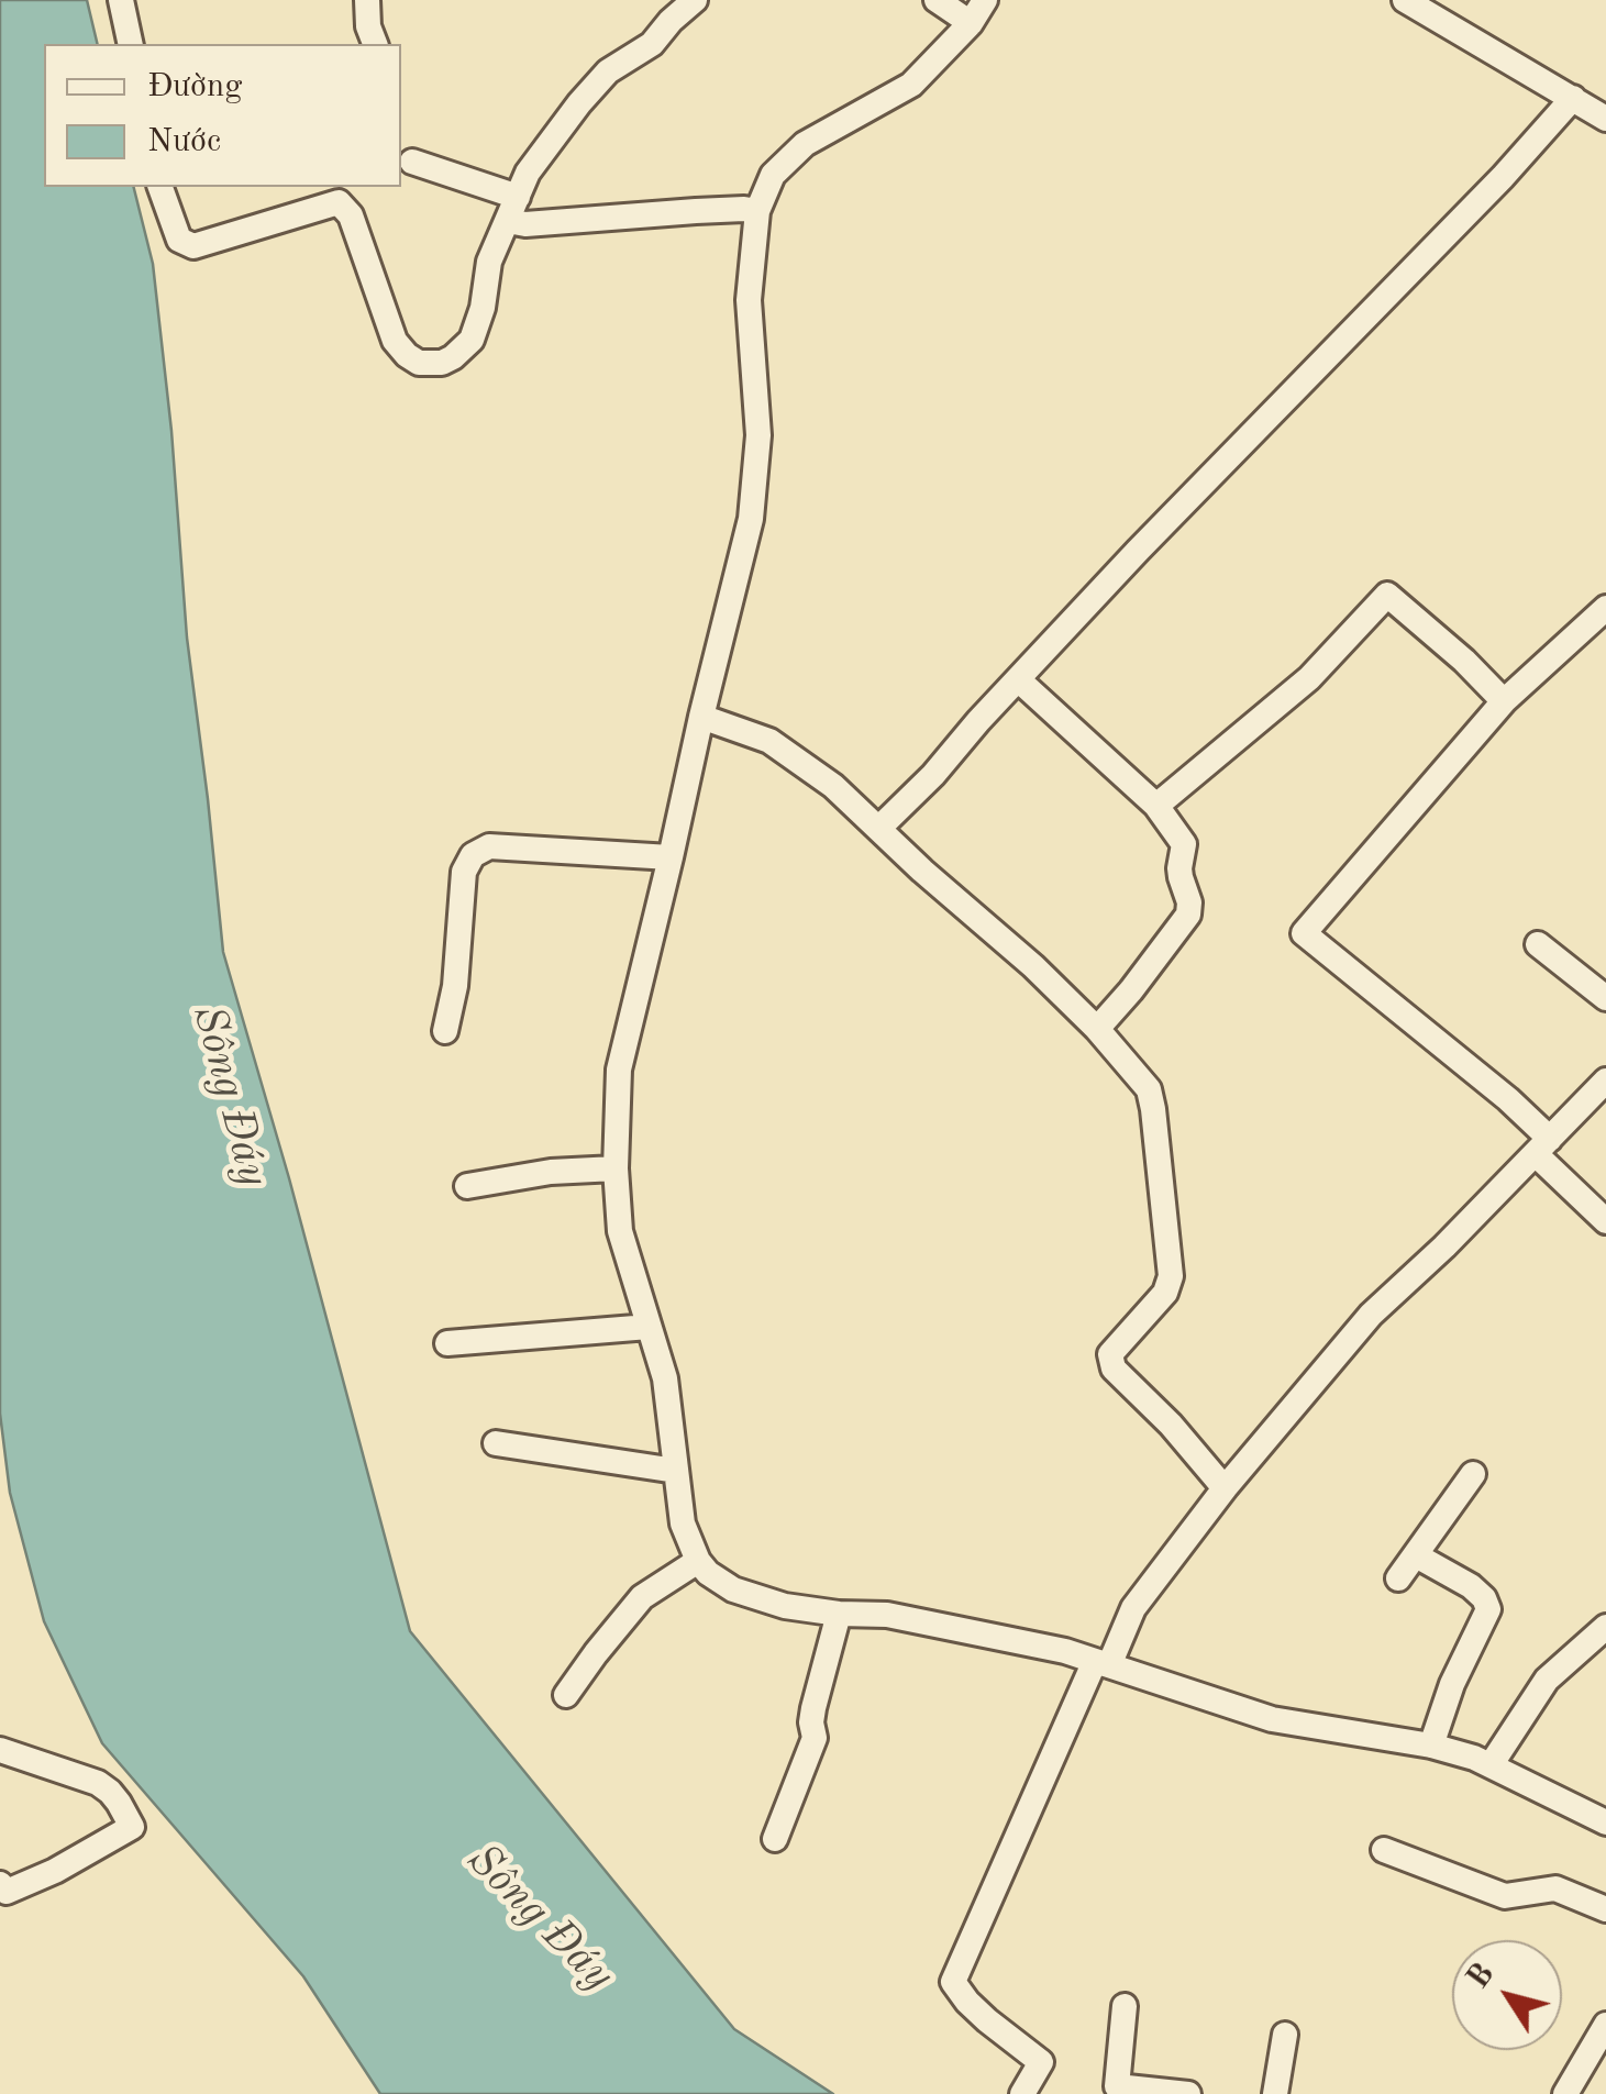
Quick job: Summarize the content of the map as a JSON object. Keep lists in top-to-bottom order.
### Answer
{
  "water": ["Sông Đáy"],
  "legend": ["Đường", "Nước"],
  "north": "top left"
}
